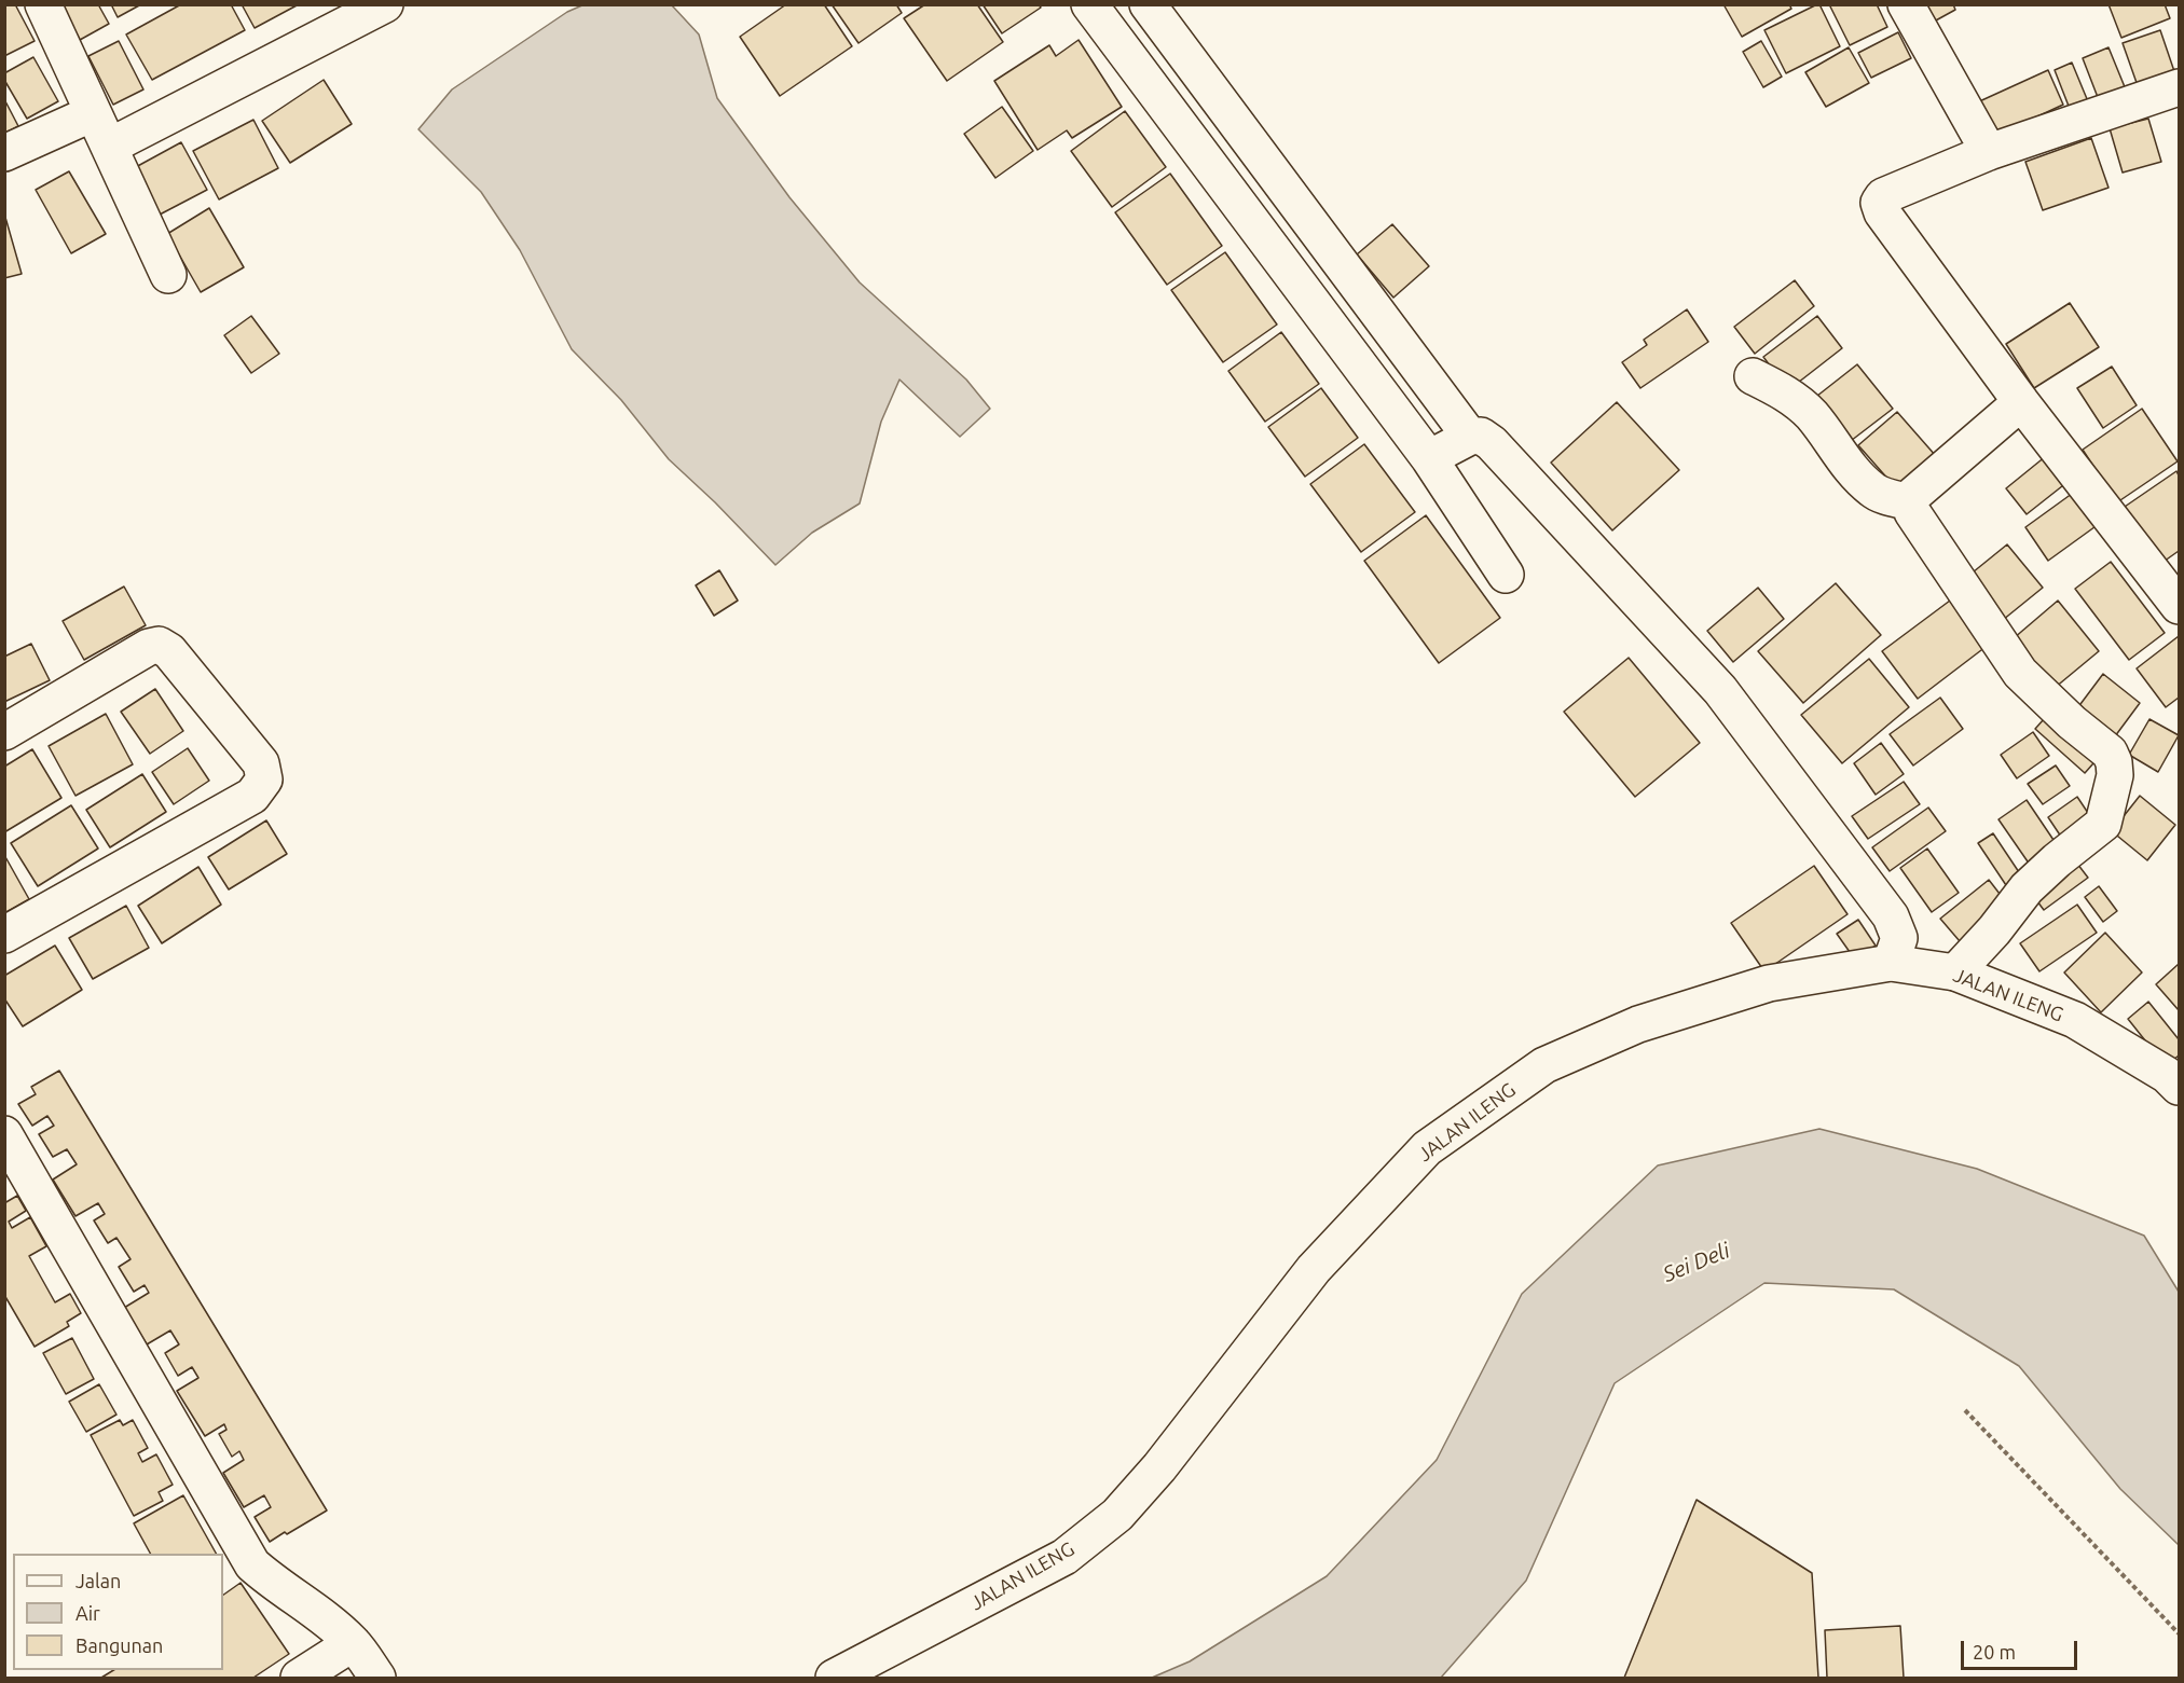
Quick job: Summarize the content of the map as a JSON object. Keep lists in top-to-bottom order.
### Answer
{
  "streets": {
    "street": ["JALAN ILENG"]
  },
  "water": ["Sei Deli"],
  "legend": ["Jalan", "Air", "Bangunan"],
  "scale_bar": "20 m"
}
